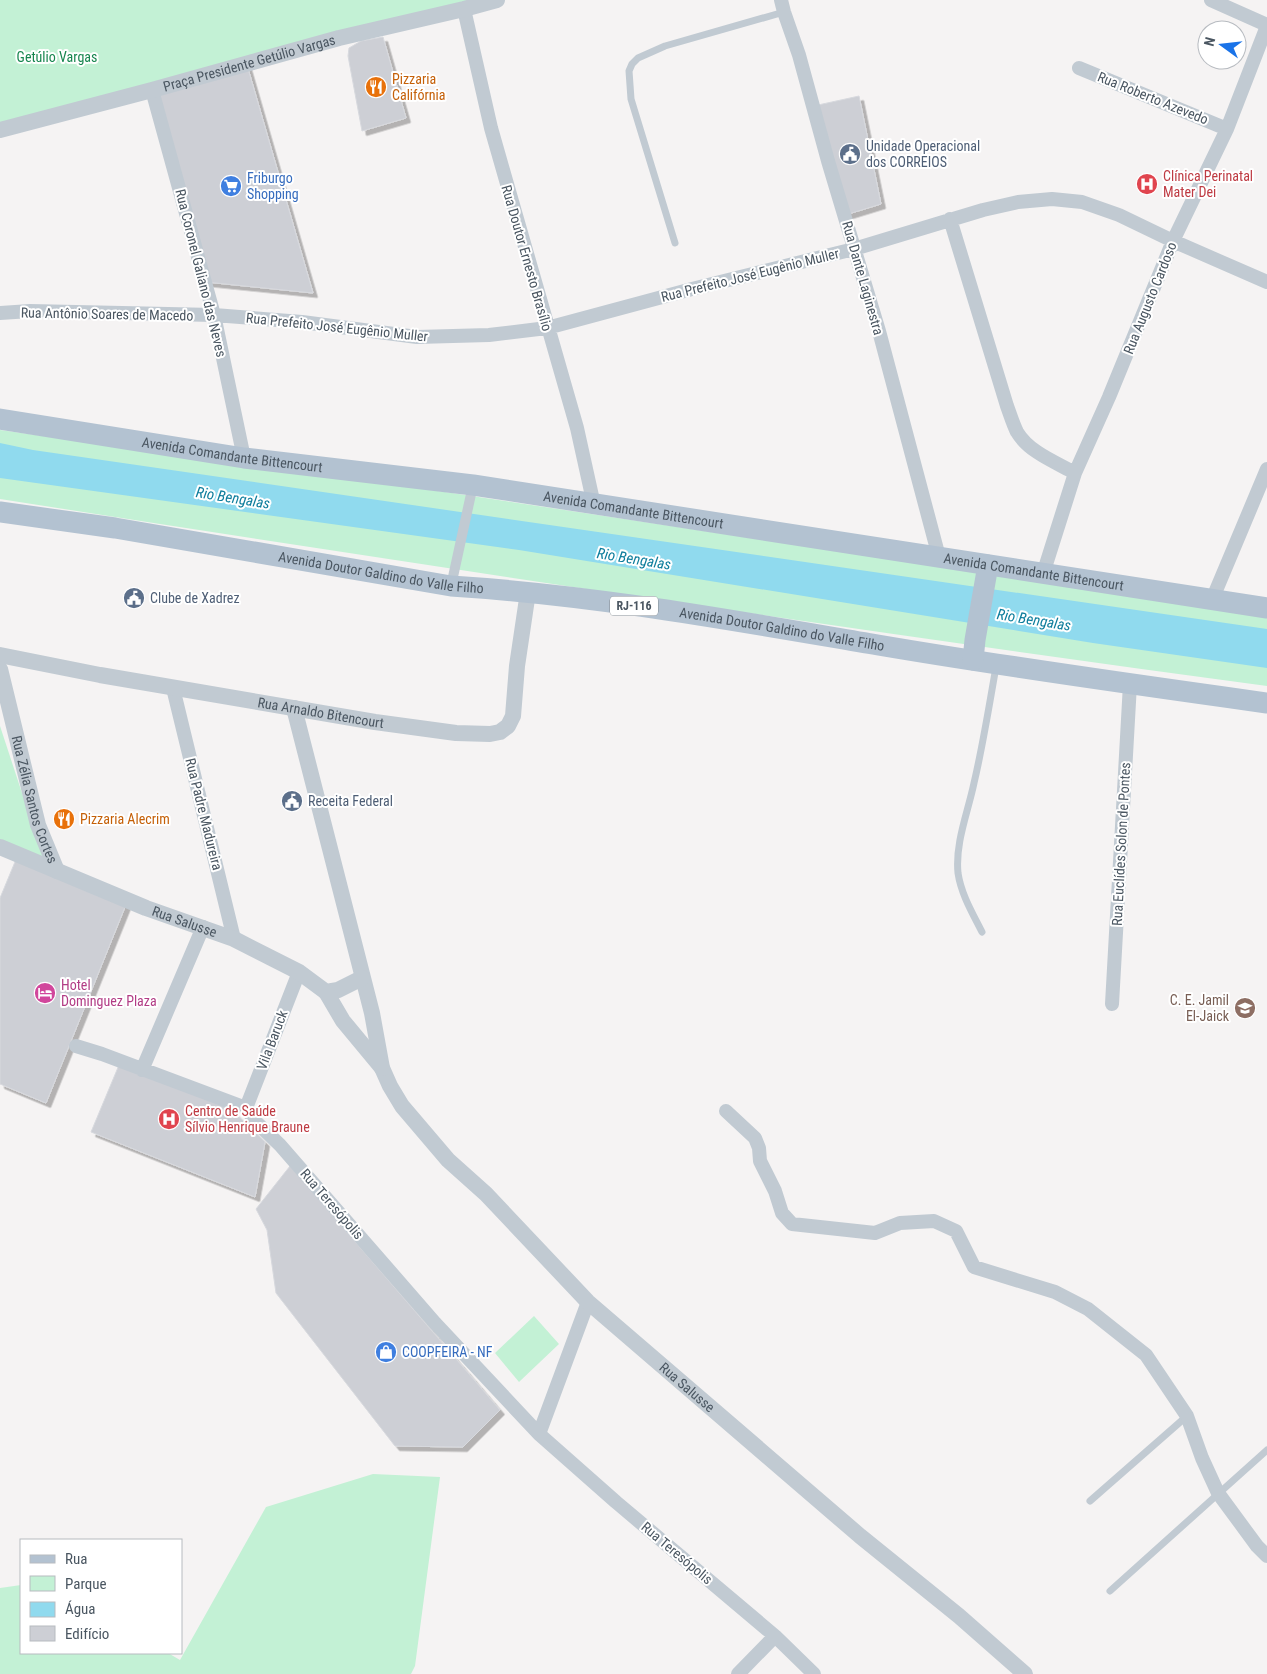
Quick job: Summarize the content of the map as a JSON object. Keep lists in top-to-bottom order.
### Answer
{
  "streets": {
    "main road": ["Avenida Comandante Bittencourt", "Avenida Doutor Galdino do Valle Filho", "RJ-116"],
    "street": [
      "Praça Presidente Getúlio Vargas",
      "Rua Roberto Azevedo",
      "Rua Doutor Ernesto Brasílio",
      "Rua Coronel Galiano das Neves",
      "Rua Prefeito José Eugênio Muller",
      "Rua Dante Laginestra",
      "Rua Augusto Cardoso",
      "Rua Antônio Soares de Macedo",
      "Rua Arnaldo Bitencourt",
      "Rua Zélia Santos Cortes",
      "Rua Padre Madureira",
      "Rua Euclídes Solon de Pontes",
      "Rua Salusse",
      "Vila Baruck",
      "Rua Teresópolis"
    ]
  },
  "crossings": [
    ["Praça Presidente Getúlio Vargas", "Rua Doutor Ernesto Brasílio"],
    ["Praça Presidente Getúlio Vargas", "Rua Coronel Galiano das Neves"],
    ["Rua Roberto Azevedo", "Rua Augusto Cardoso"],
    ["Rua Doutor Ernesto Brasílio", "Rua Prefeito José Eugênio Muller"],
    ["Rua Doutor Ernesto Brasílio", "Avenida Comandante Bittencourt"],
    ["Rua Coronel Galiano das Neves", "Rua Prefeito José Eugênio Muller"],
    ["Rua Coronel Galiano das Neves", "Rua Antônio Soares de Macedo"],
    ["Rua Coronel Galiano das Neves", "Avenida Comandante Bittencourt"],
    ["Rua Prefeito José Eugênio Muller", "Rua Dante Laginestra"],
    ["Rua Prefeito José Eugênio Muller", "Rua Augusto Cardoso"],
    ["Rua Prefeito José Eugênio Muller", "Rua Antônio Soares de Macedo"],
    ["Rua Dante Laginestra", "Avenida Comandante Bittencourt"],
    ["Rua Augusto Cardoso", "Avenida Comandante Bittencourt"],
    ["Avenida Doutor Galdino do Valle Filho", "Rua Arnaldo Bitencourt"],
    ["Avenida Doutor Galdino do Valle Filho", "Rua Euclídes Solon de Pontes"],
    ["Rua Arnaldo Bitencourt", "Rua Padre Madureira"],
    ["Rua Zélia Santos Cortes", "Rua Salusse"],
    ["Rua Padre Madureira", "Rua Salusse"],
    ["Rua Salusse", "Vila Baruck"],
    ["Vila Baruck", "Rua Teresópolis"]
  ],
  "water": ["Rio Bengalas"],
  "parks": ["Getúlio Vargas"],
  "places": {
    "restaurant": ["Pizzaria Califórnia", "Pizzaria Alecrim"],
    "public building": ["Unidade Operacional dos CORREIOS", "Clube de Xadrez", "Receita Federal"],
    "hospital": ["Clínica Perinatal Mater Dei", "Centro de Saúde Sílvio Henrique Braune"],
    "supermarket": ["Friburgo Shopping"],
    "hotel": ["Hotel Dominguez Plaza"],
    "school or university": ["C. E. Jamil El-Jaick"],
    "shop": ["COOPFEIRA - NF"]
  },
  "legend": [
    "Rua",
    "Parque",
    "Água",
    "Edifício"
  ],
  "north": "left"
}
